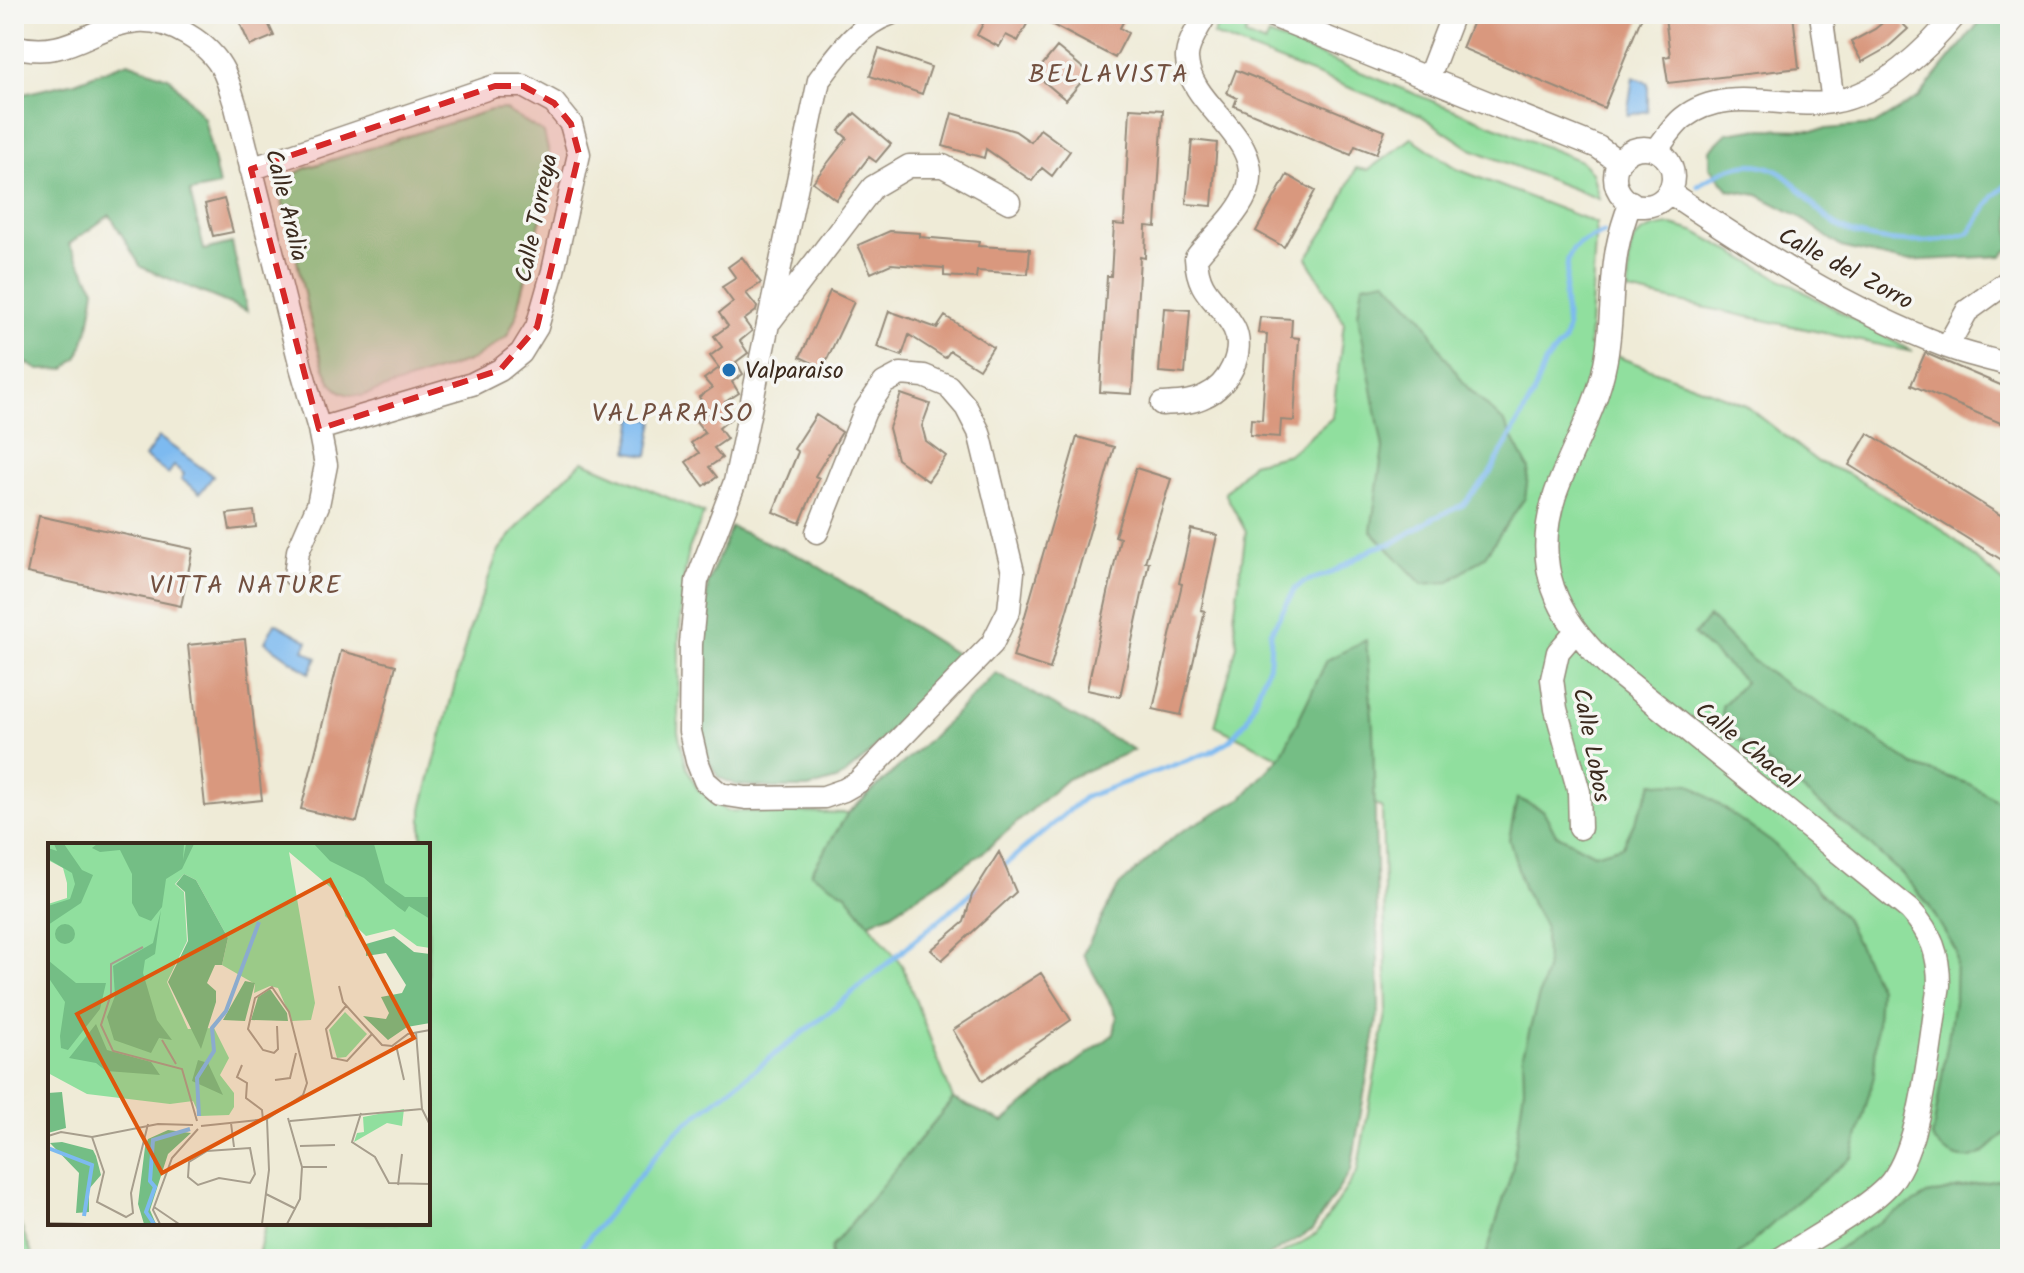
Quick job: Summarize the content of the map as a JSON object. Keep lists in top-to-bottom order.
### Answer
{
  "streets": {
    "street": [
      "Calle Aralia",
      "Calle Torreya",
      "Calle del Zorro",
      "Calle Lobos",
      "Calle Chacal"
    ]
  },
  "crossings": [
    ["Calle Aralia", "Calle Torreya"],
    ["Calle del Zorro", "Calle Chacal"],
    ["Calle Lobos", "Calle Chacal"]
  ],
  "districts": ["BELLAVISTA", "VALPARAISO", "VITTA NATURE"],
  "places": ["Valparaiso"]
}
